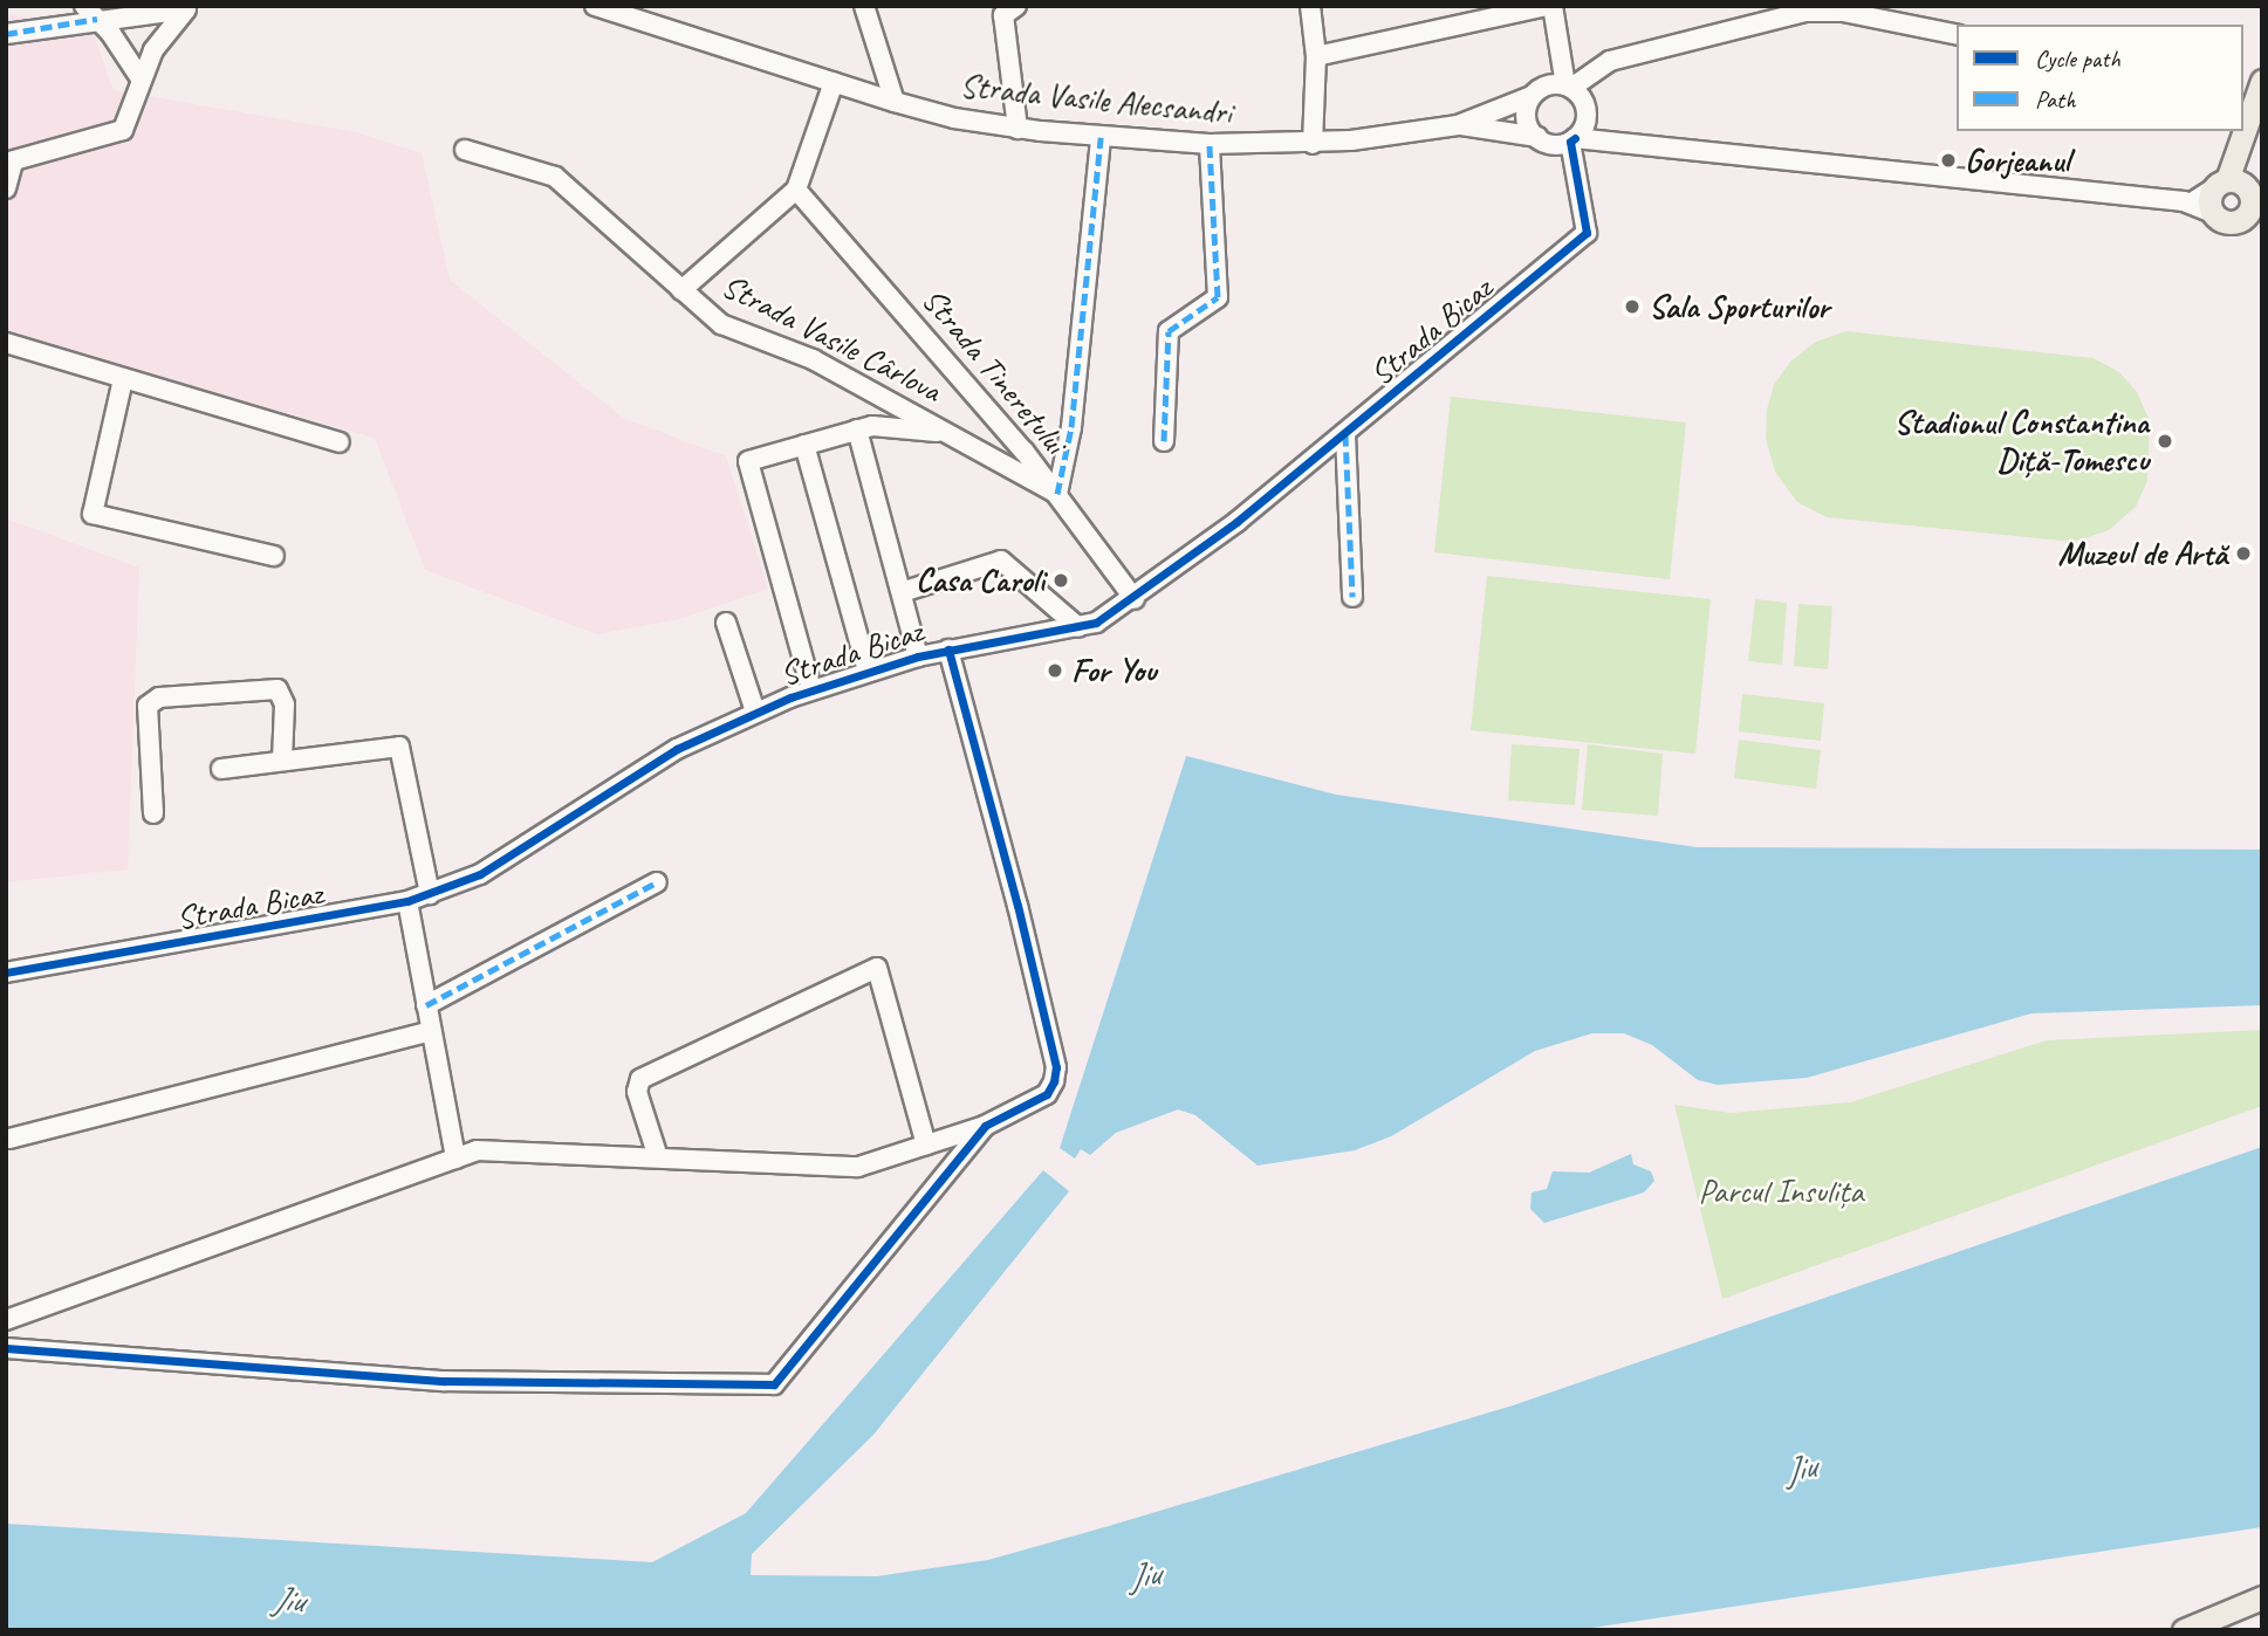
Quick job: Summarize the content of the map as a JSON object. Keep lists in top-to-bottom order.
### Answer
{
  "streets": {
    "street": [
      "Strada Vasile Alecsandri",
      "Strada Bicaz",
      "Strada Vasile Cârlova",
      "Strada Tineretului"
    ]
  },
  "crossings": [
    ["Strada Vasile Alecsandri", "Strada Bicaz"],
    ["Strada Bicaz", "Strada Tineretului"],
    ["Strada Vasile Cârlova", "Strada Tineretului"]
  ],
  "water": ["Jiu"],
  "parks": ["Parcul Insulița"],
  "places": [
    "Gorjeanul",
    "Sala Sporturilor",
    "Stadionul Constantina Diță-Tomescu",
    "Muzeul de Artă",
    "Casa Caroli",
    "For You"
  ],
  "legend": ["Cycle path", "Path"]
}
